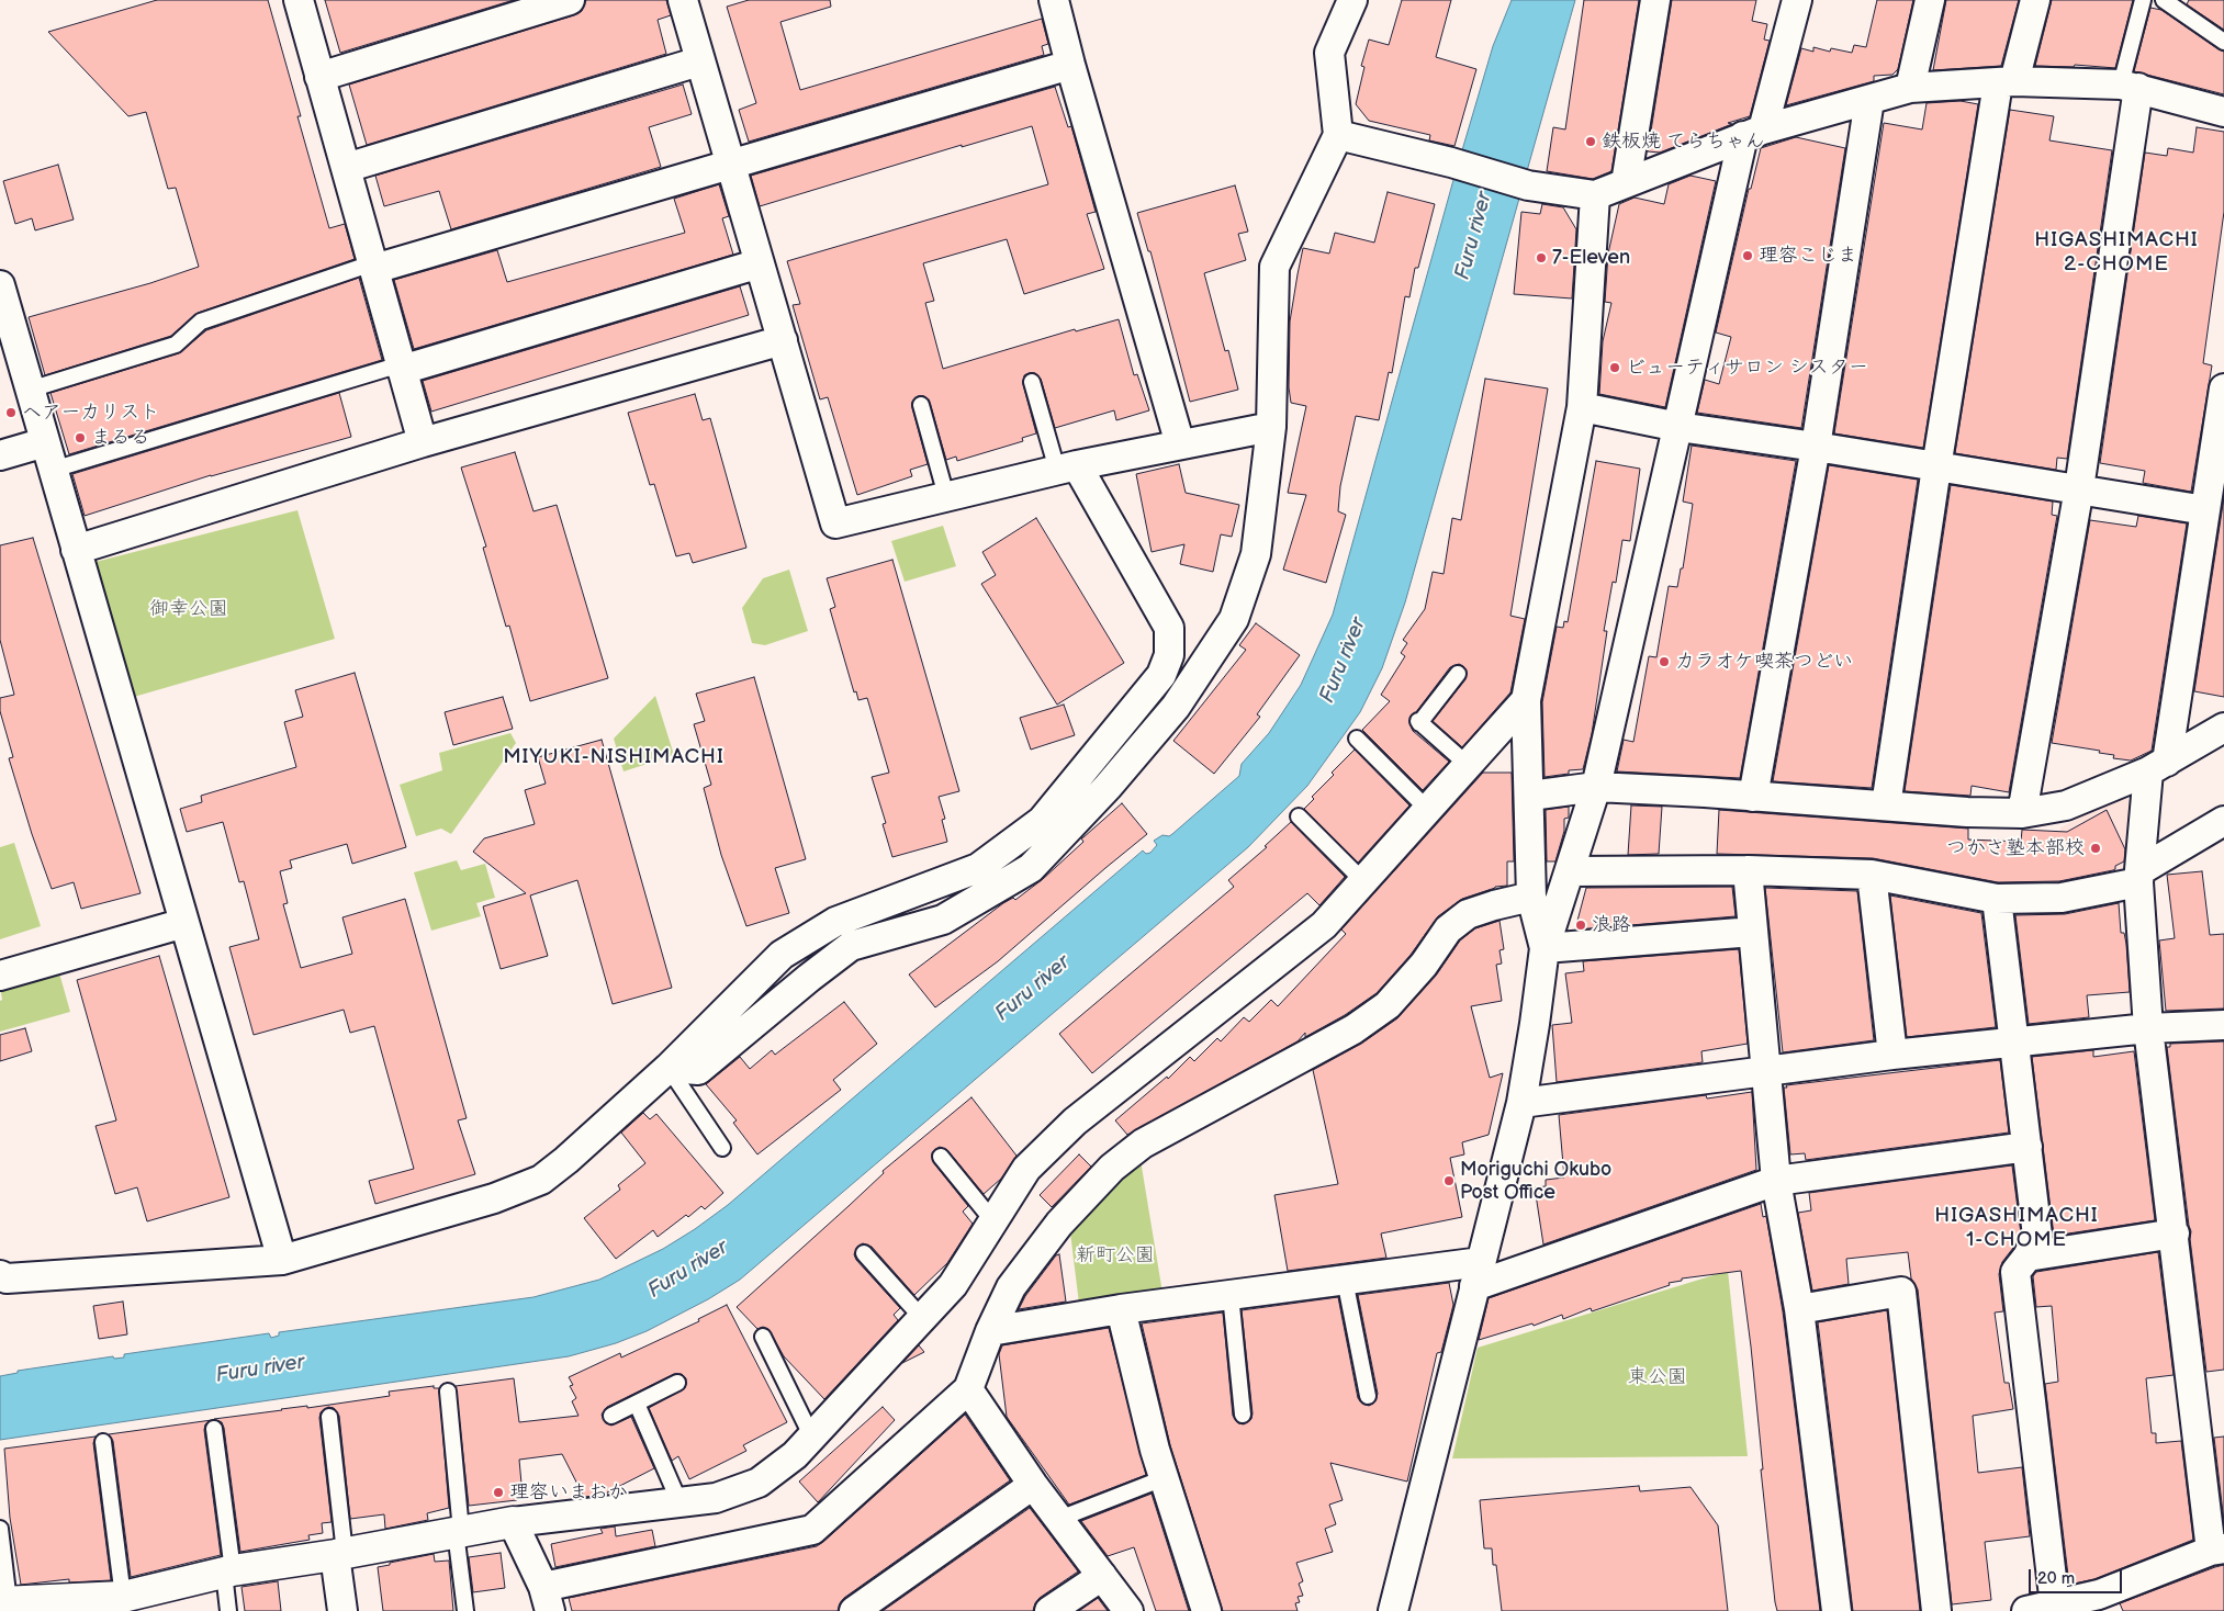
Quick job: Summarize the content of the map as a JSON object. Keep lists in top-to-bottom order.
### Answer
{
  "districts": ["HIGASHIMACHI 2-CHOME", "MIYUKI-NISHIMACHI", "HIGASHIMACHI 1-CHOME"],
  "water": ["Furu river"],
  "parks": ["御幸公園", "新町公園", "東公園"],
  "places": [
    "鉄板焼 てらちゃん",
    "理容こじま",
    "7-Eleven",
    "ビューティサロン シスター",
    "ヘアーカリスト",
    "まるる",
    "カラオケ喫茶つどい",
    "つかさ塾本部校",
    "浪路",
    "Moriguchi Okubo Post Office",
    "理容いまおか"
  ],
  "scale_bar": "20 m"
}
